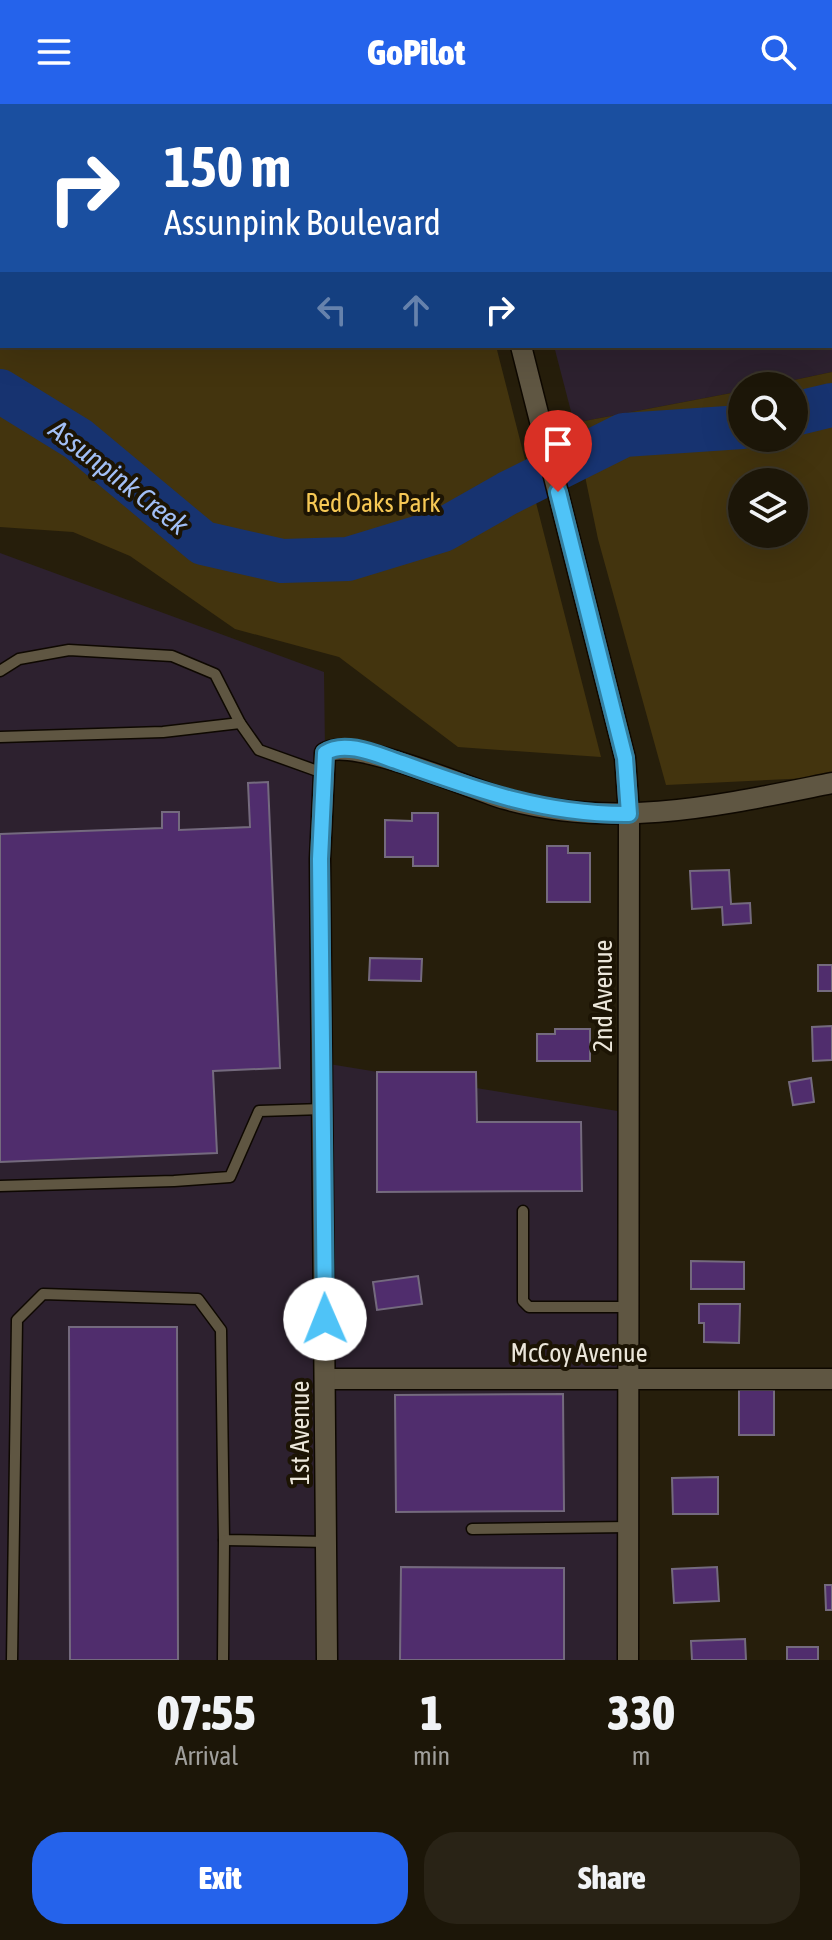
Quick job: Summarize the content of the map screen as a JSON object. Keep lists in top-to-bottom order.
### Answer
{
  "streets": {
    "street": ["2nd Avenue", "McCoy Avenue", "1st Avenue"]
  },
  "crossings": [
    ["2nd Avenue", "McCoy Avenue"],
    ["McCoy Avenue", "1st Avenue"]
  ],
  "water": ["Assunpink Creek"],
  "parks": ["Red Oaks Park"],
  "page": {
    "header": "GoPilot",
    "turn": ["150 m", "Assunpink Boulevard"],
    "eta": [
      "07:55",
      "Arrival",
      "1",
      "min",
      "330",
      "m"
    ],
    "buttons": ["Exit", "Share"]
  }
}
